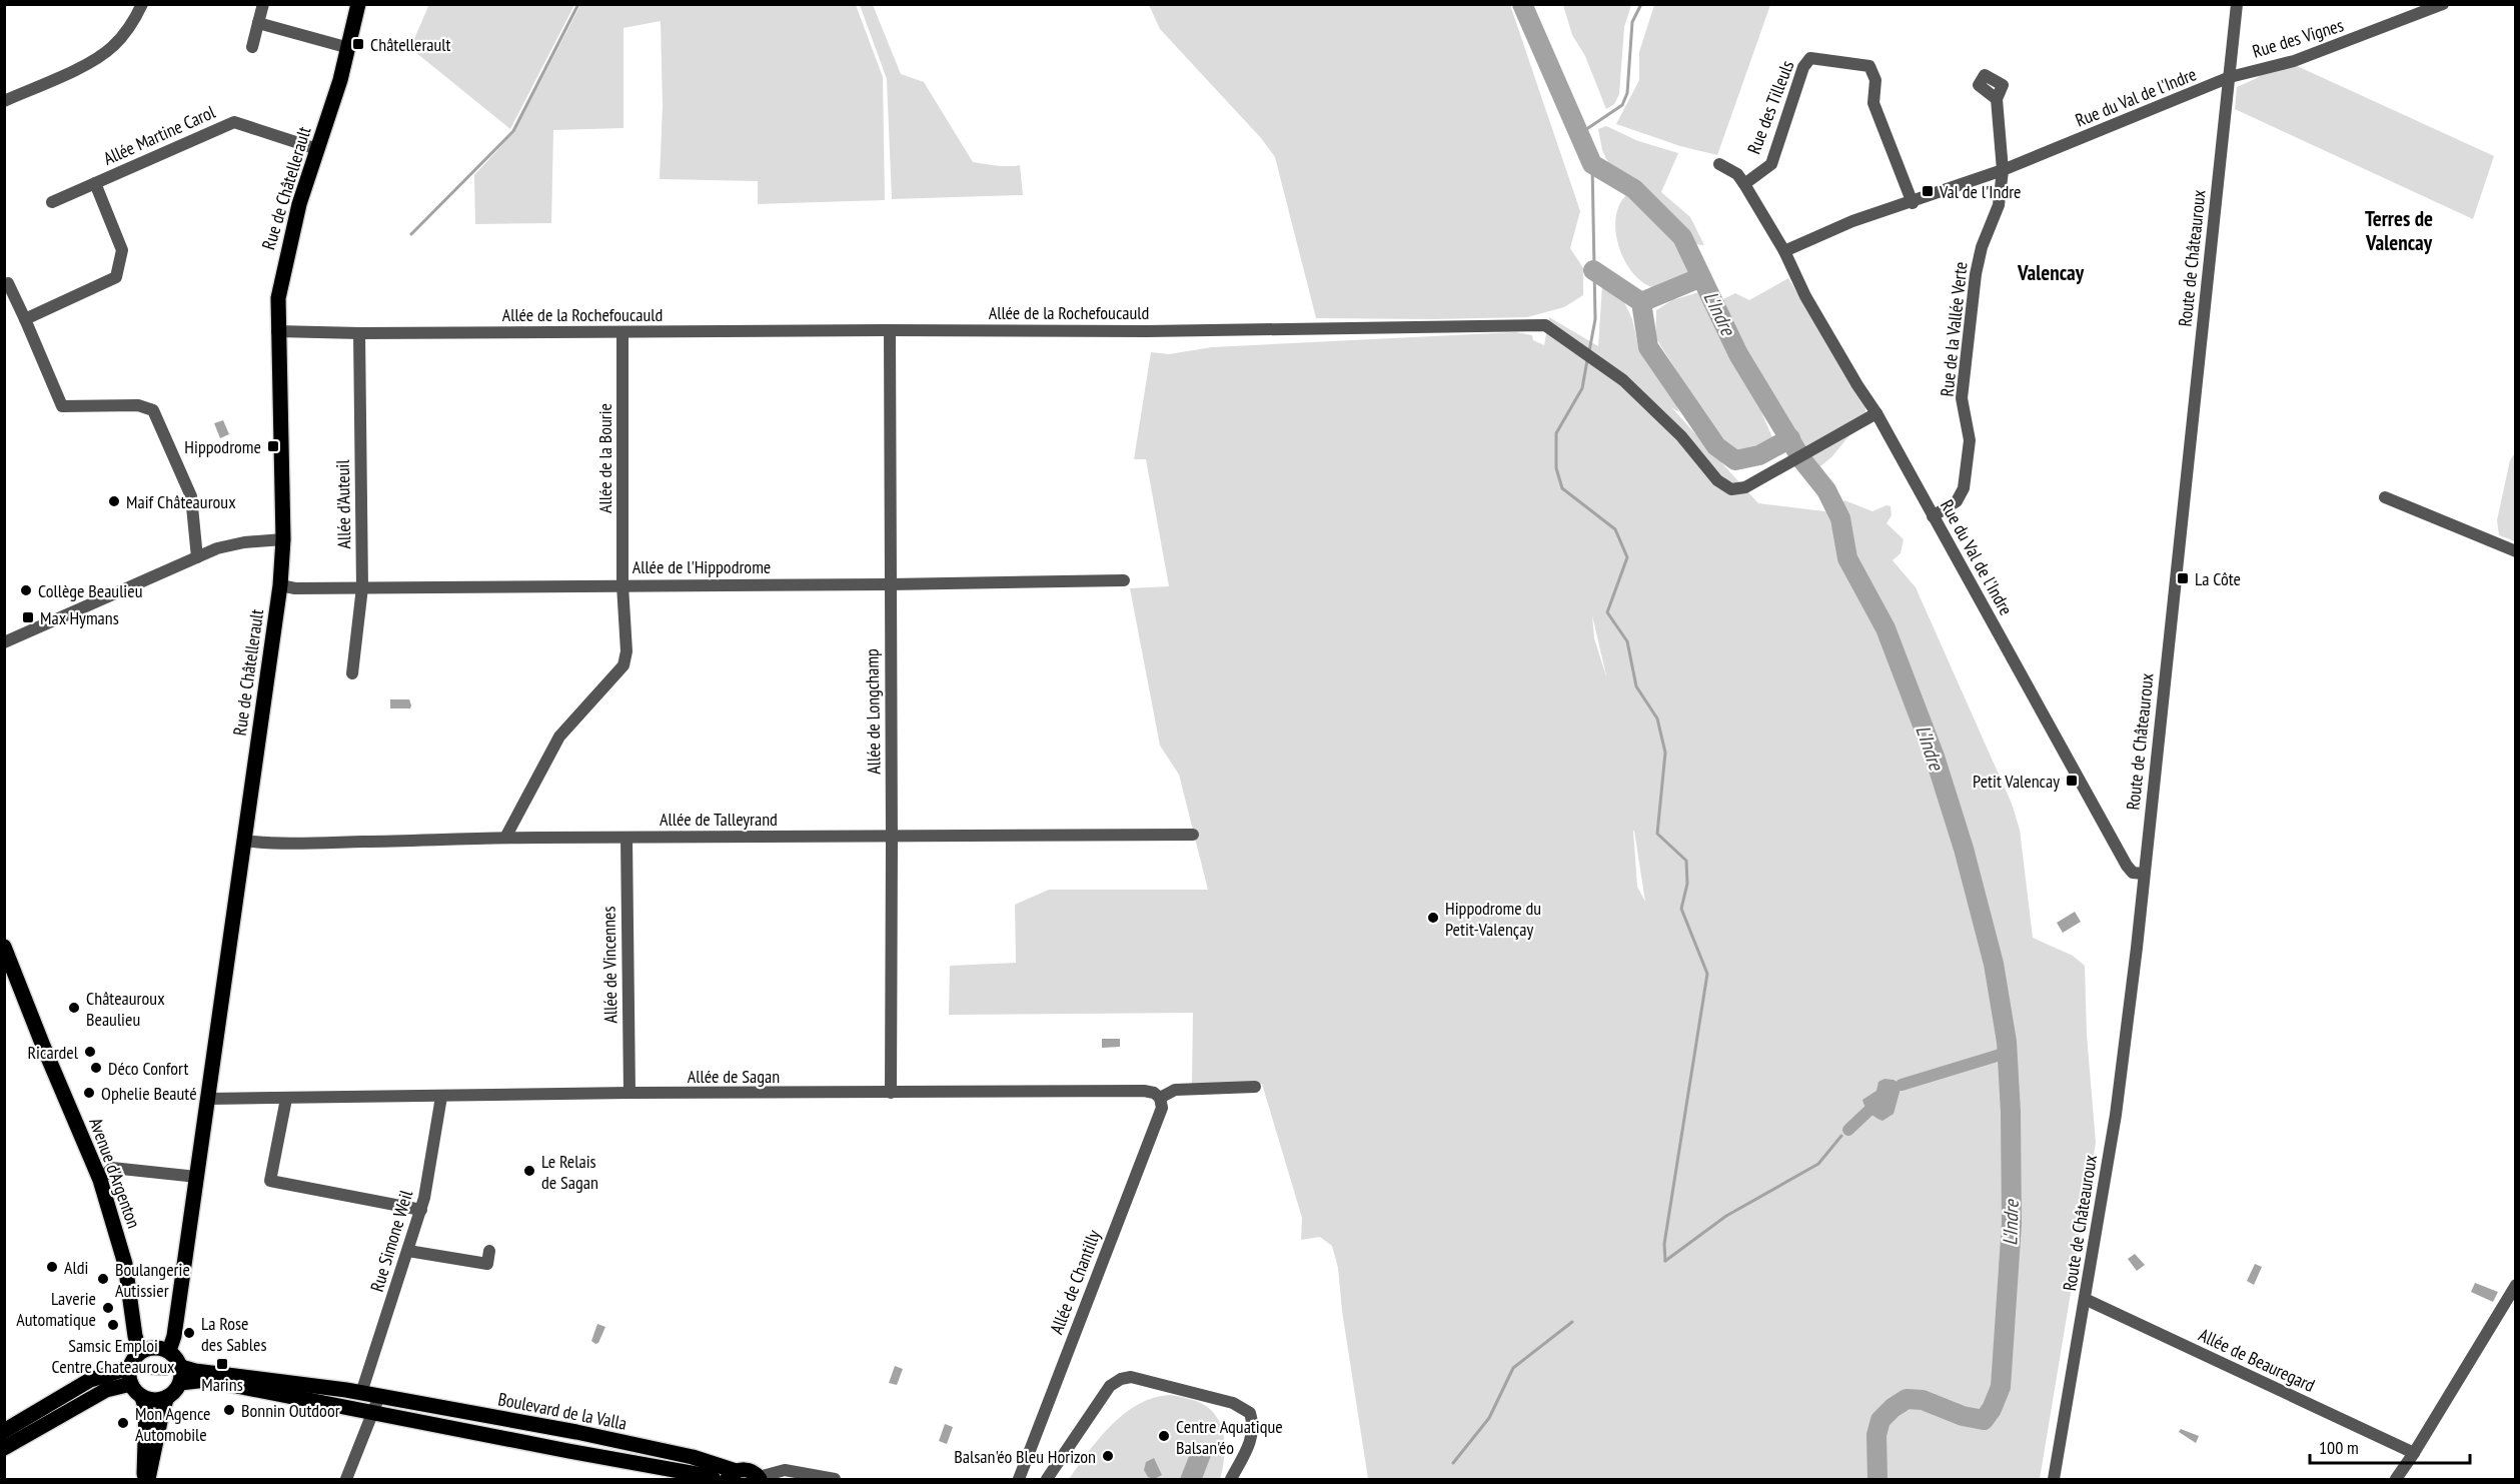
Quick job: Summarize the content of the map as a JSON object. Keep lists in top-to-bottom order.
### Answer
{
  "streets": {
    "main road": ["Rue de Châtellerault", "Avenue d'Argenton", "Boulevard de la Valla"],
    "street": [
      "Rue des Vignes",
      "Rue du Val de l'Indre",
      "Rue des Tilleuls",
      "Allée Martine Carol",
      "Route de Châteauroux",
      "Allée de la Rochefoucauld",
      "Rue de la Vallée Verte",
      "Allée de la Bourie",
      "Allée d'Auteuil",
      "Allée de l'Hippodrome",
      "Allée de Longchamp",
      "Allée de Talleyrand",
      "Allée de Vincennes",
      "Allée de Sagan",
      "Rue Simone Weil",
      "Allée de Chantilly",
      "Allée de Beauregard"
    ]
  },
  "crossings": [
    ["Rue des Vignes", "Rue du Val de l'Indre"],
    ["Rue des Vignes", "Route de Châteauroux"],
    ["Rue du Val de l'Indre", "Rue des Tilleuls"],
    ["Rue du Val de l'Indre", "Route de Châteauroux"],
    ["Rue du Val de l'Indre", "Allée de la Rochefoucauld"],
    ["Rue du Val de l'Indre", "Rue de la Vallée Verte"],
    ["Allée Martine Carol", "Rue de Châtellerault"],
    ["Rue de Châtellerault", "Allée de la Rochefoucauld"],
    ["Rue de Châtellerault", "Allée de l'Hippodrome"],
    ["Rue de Châtellerault", "Allée de Talleyrand"],
    ["Rue de Châtellerault", "Allée de Sagan"],
    ["Rue de Châtellerault", "Avenue d'Argenton"],
    ["Rue de Châtellerault", "Boulevard de la Valla"],
    ["Route de Châteauroux", "Allée de Beauregard"],
    ["Allée de la Rochefoucauld", "Allée de la Bourie"],
    ["Allée de la Rochefoucauld", "Allée d'Auteuil"],
    ["Allée de la Rochefoucauld", "Allée de Longchamp"],
    ["Allée de la Bourie", "Allée de l'Hippodrome"],
    ["Allée de la Bourie", "Allée de Talleyrand"],
    ["Allée d'Auteuil", "Allée de l'Hippodrome"],
    ["Allée de l'Hippodrome", "Allée de Longchamp"],
    ["Allée de Longchamp", "Allée de Talleyrand"],
    ["Allée de Longchamp", "Allée de Sagan"],
    ["Allée de Talleyrand", "Allée de Vincennes"],
    ["Allée de Vincennes", "Allée de Sagan"],
    ["Allée de Sagan", "Rue Simone Weil"],
    ["Allée de Sagan", "Allée de Chantilly"],
    ["Avenue d'Argenton", "Boulevard de la Valla"],
    ["Rue Simone Weil", "Boulevard de la Valla"]
  ],
  "districts": ["Terres de Valencay", "Valencay"],
  "water": ["L'Indre"],
  "places": {
    "transit": [
      "Châtellerault",
      "Val de l'Indre",
      "Hippodrome",
      "La Côte",
      "Max Hymans",
      "Petit Valencay",
      "Marins"
    ],
    "other": [
      "Maif Châteauroux",
      "Collège Beaulieu",
      "Hippodrome du Petit-Valençay",
      "Châteauroux Beaulieu",
      "Ricardel",
      "Déco Confort",
      "Ophelie Beauté",
      "Le Relais de Sagan",
      "Aldi",
      "Boulangerie Autissier",
      "Laverie Automatique",
      "Samsic Emploi Centre Chateauroux",
      "La Rose des Sables",
      "Bonnin Outdoor",
      "Mon Agence Automobile",
      "Centre Aquatique Balsan'éo",
      "Balsan'éo Bleu Horizon"
    ]
  },
  "scale_bar": "100 m"
}
